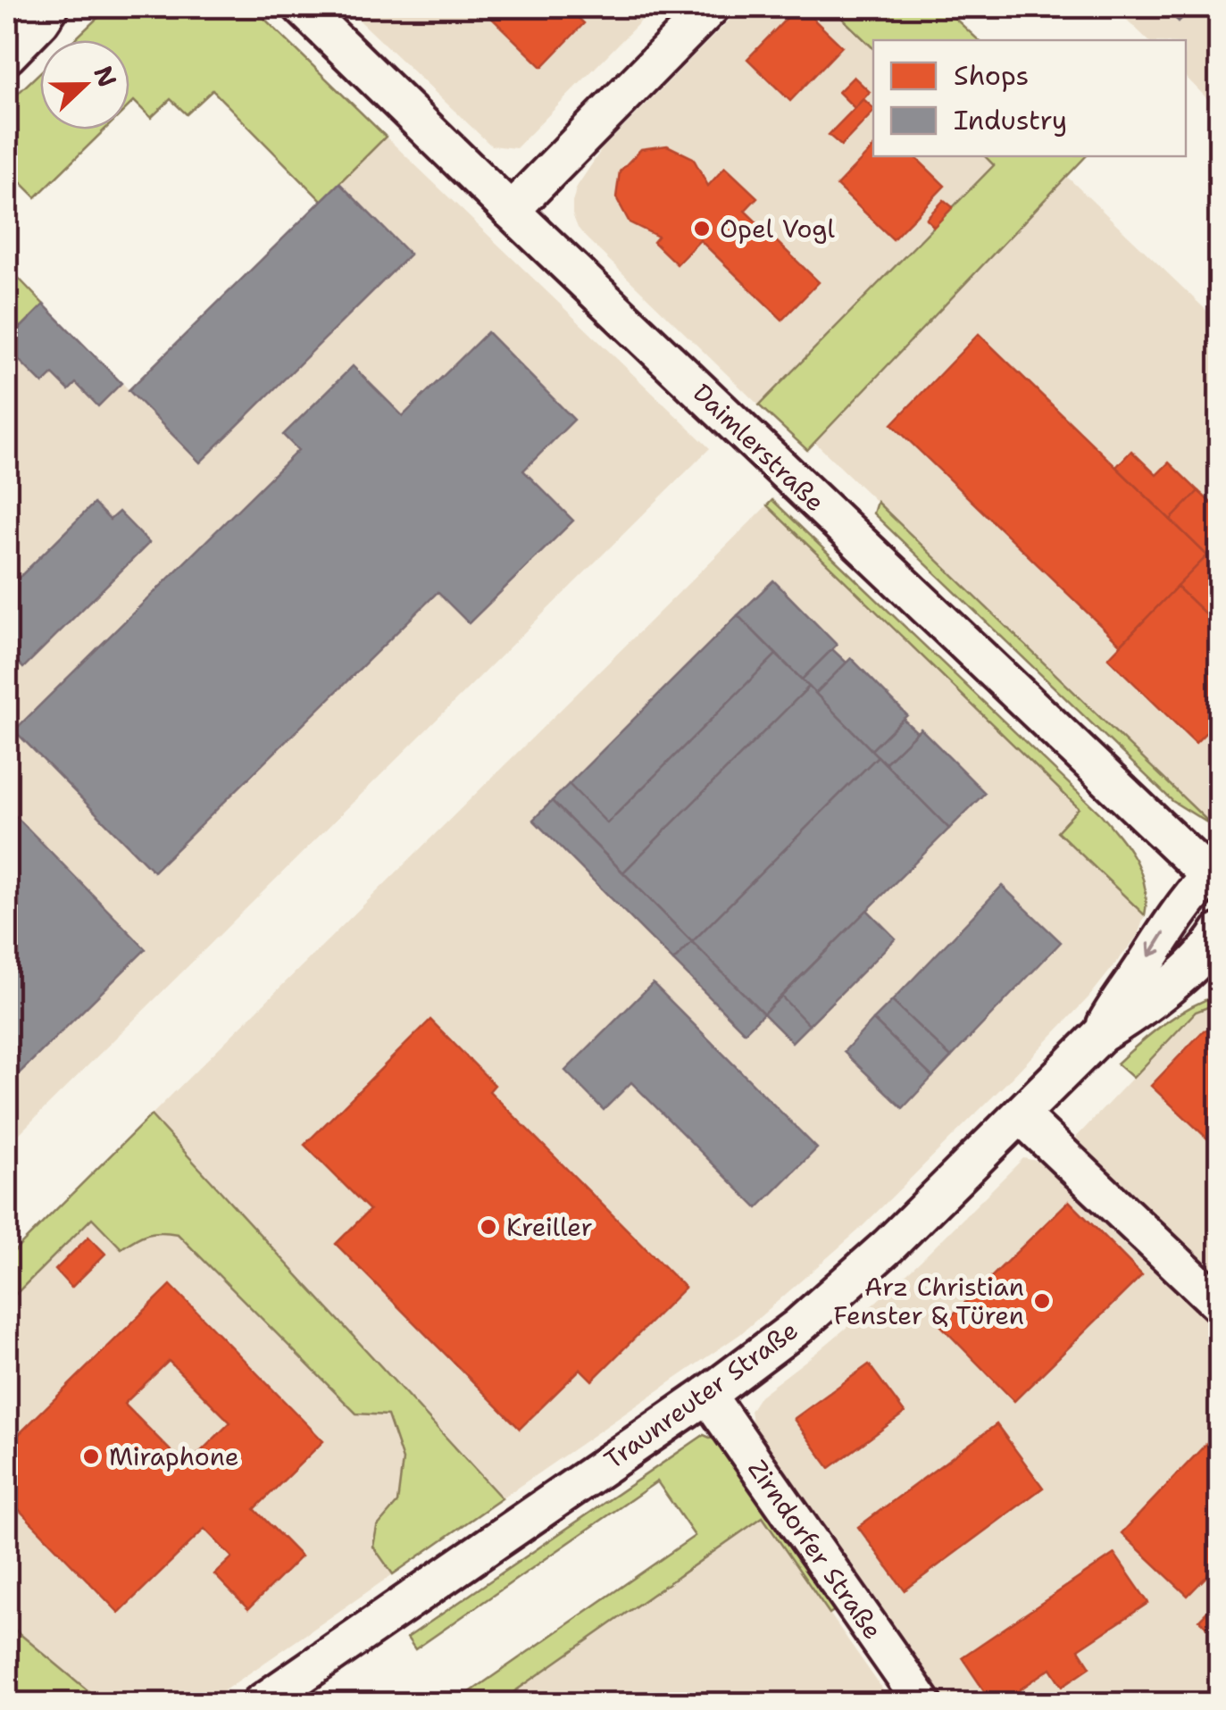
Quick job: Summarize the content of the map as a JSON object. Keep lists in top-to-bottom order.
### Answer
{
  "streets": {
    "street": ["Daimlerstraße", "Traunreuter Straße", "Zirndorfer Straße"]
  },
  "crossings": [
    ["Daimlerstraße", "Traunreuter Straße"],
    ["Traunreuter Straße", "Zirndorfer Straße"]
  ],
  "places": [
    "Opel Vogl",
    "Kreiller",
    "Arz Christian Fenster & Türen",
    "Miraphone"
  ],
  "legend": ["Shops", "Industry"],
  "north": "right"
}
